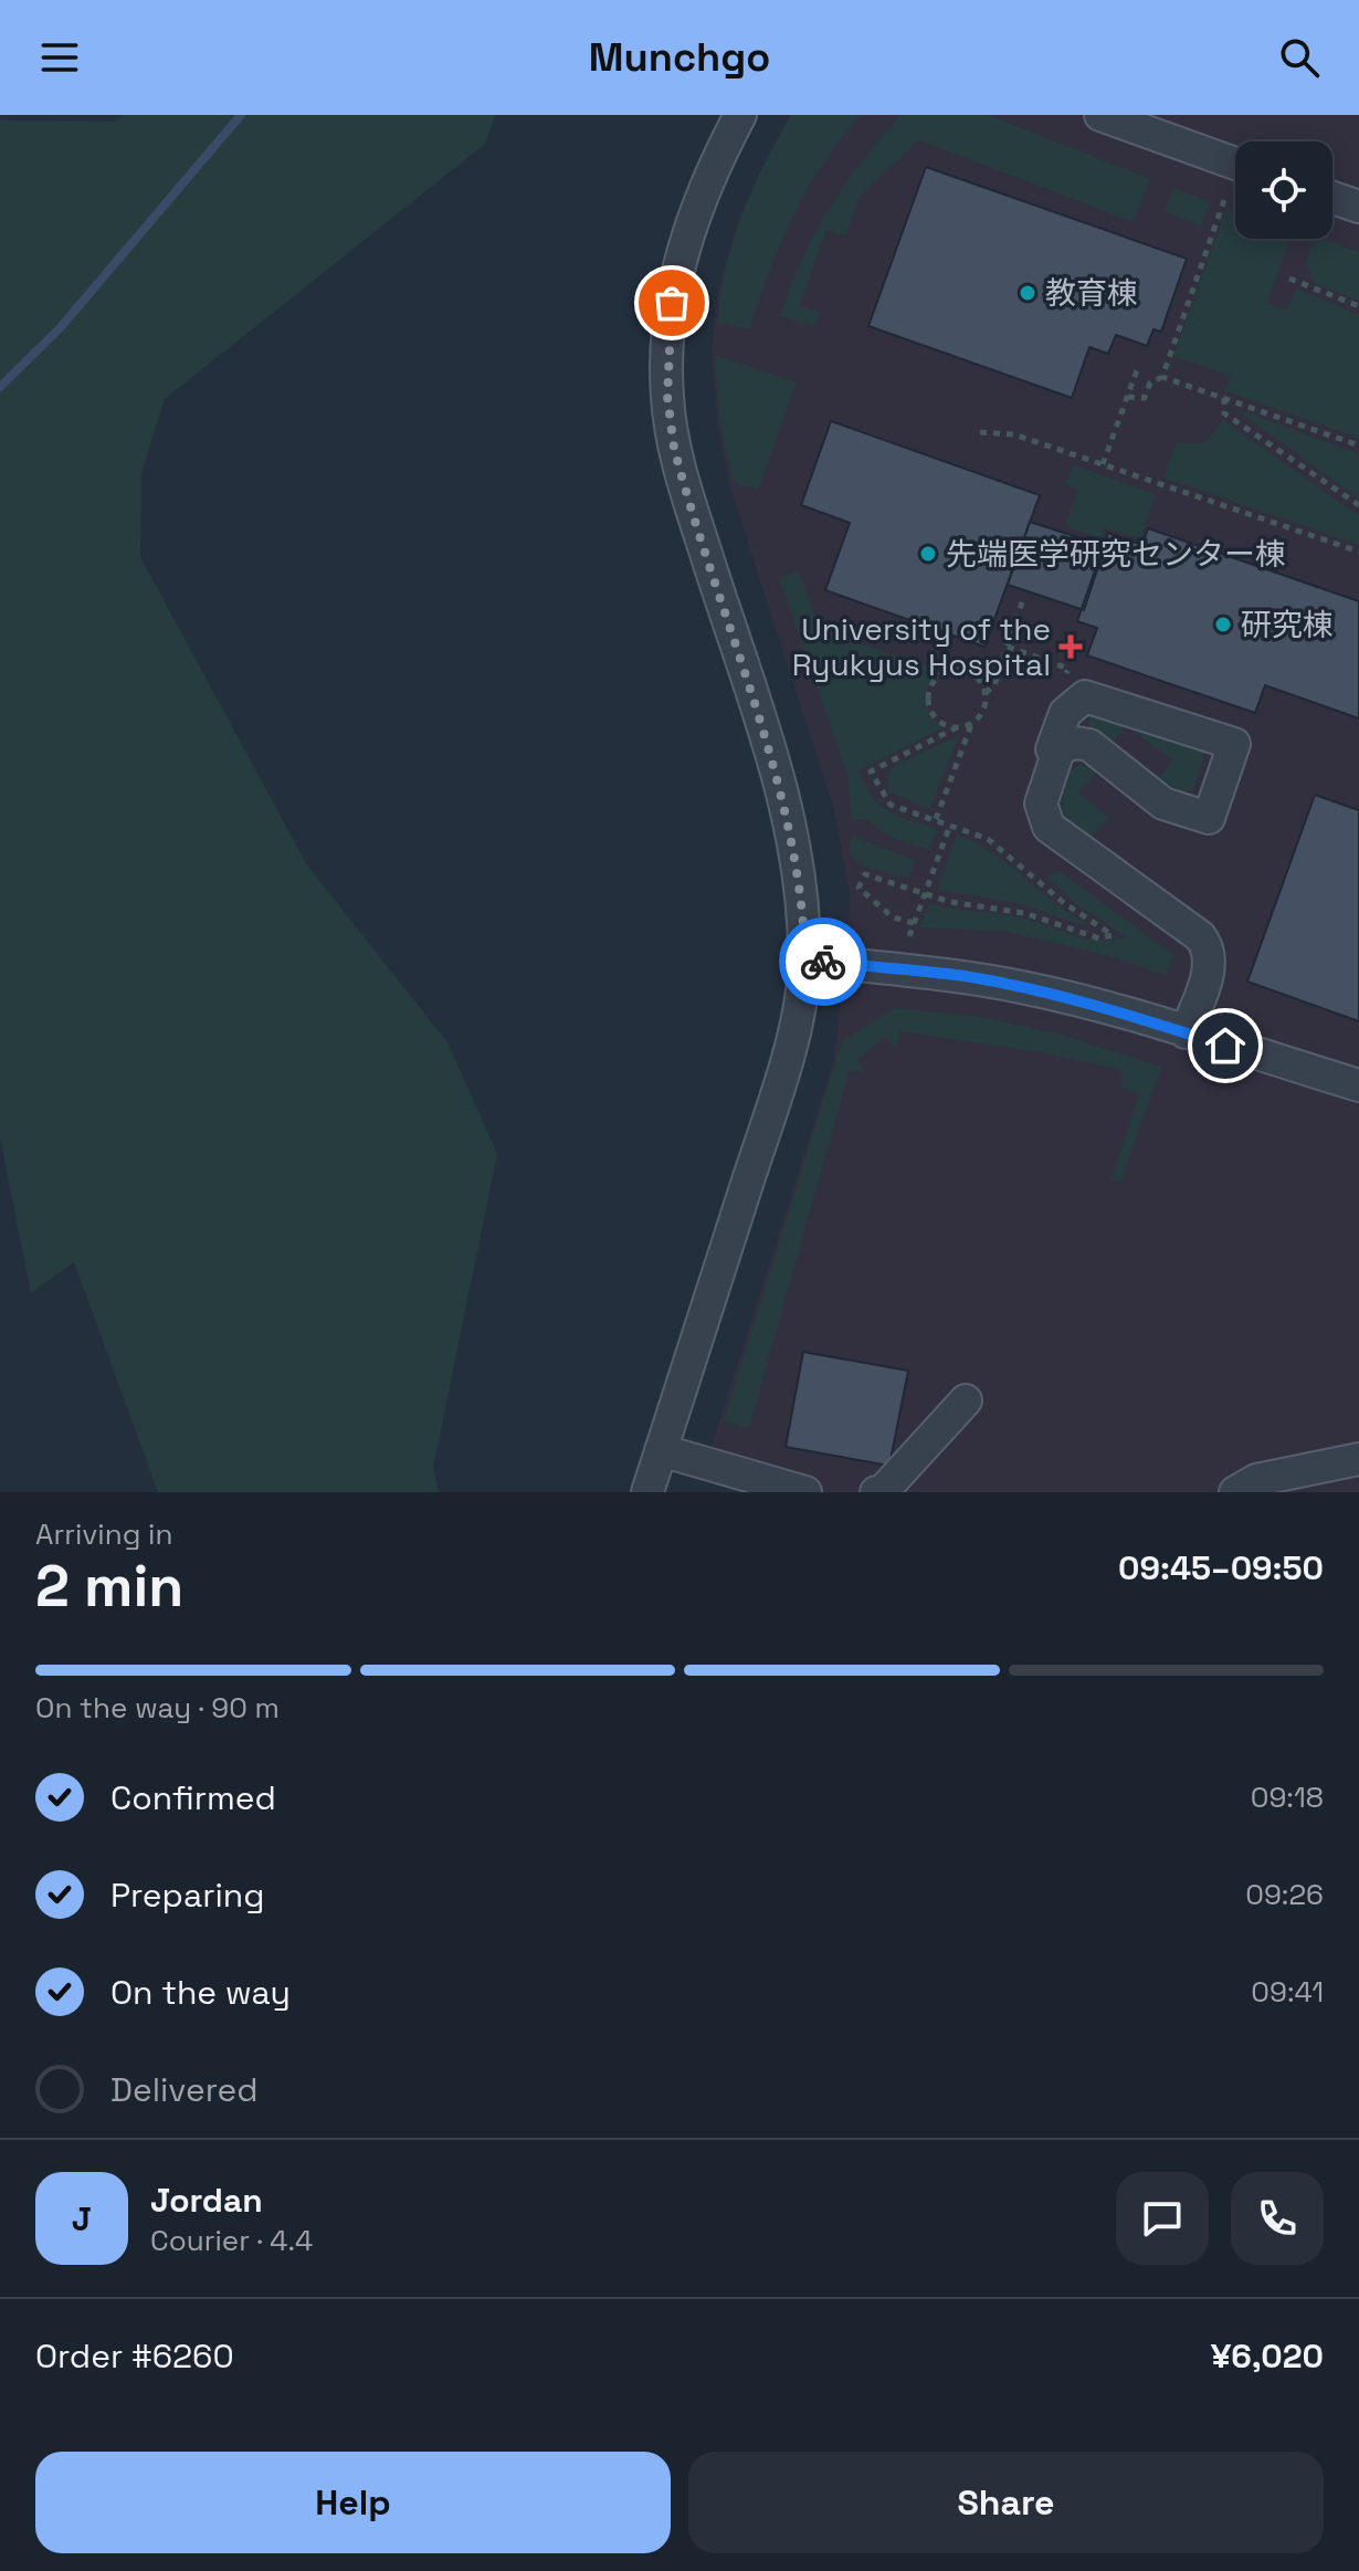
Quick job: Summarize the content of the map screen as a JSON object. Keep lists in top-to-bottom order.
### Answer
{
  "places": {
    "other": ["教育棟", "先端医学研究センター棟", "研究棟"],
    "health": ["University of the Ryukyus Hospital"]
  },
  "page": {
    "header": "Munchgo",
    "heading": ["2 min", "Arriving in", "09:45–09:50"],
    "panel": [
      "Jordan",
      "Courier · 4.4",
      "Order #6260",
      "¥6,020"
    ],
    "bar": "On the way · 90 m",
    "list": [
      ["Confirmed", "09:18"],
      ["Preparing", "09:26"],
      ["On the way", "09:41"],
      "Delivered"
    ],
    "round": "J",
    "buttons": ["Help", "Share"]
  }
}
